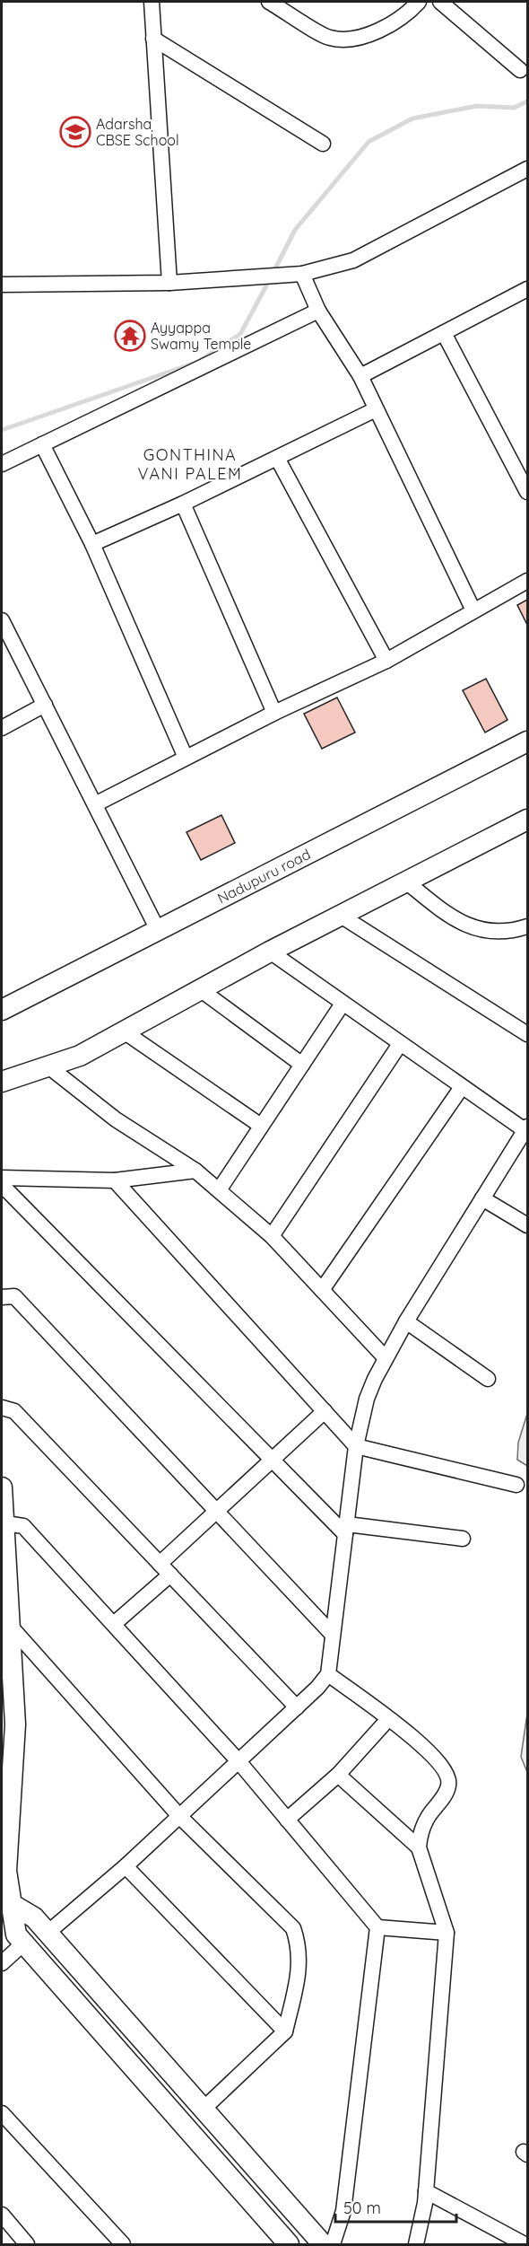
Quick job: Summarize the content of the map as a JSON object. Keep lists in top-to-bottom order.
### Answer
{
  "streets": {
    "street": ["Nadupuru road"]
  },
  "districts": ["GONTHINA VANI PALEM"],
  "places": {
    "school or university": ["Adarsha CBSE School"],
    "temple": ["Ayyappa Swamy Temple"]
  },
  "scale_bar": "50 m"
}
